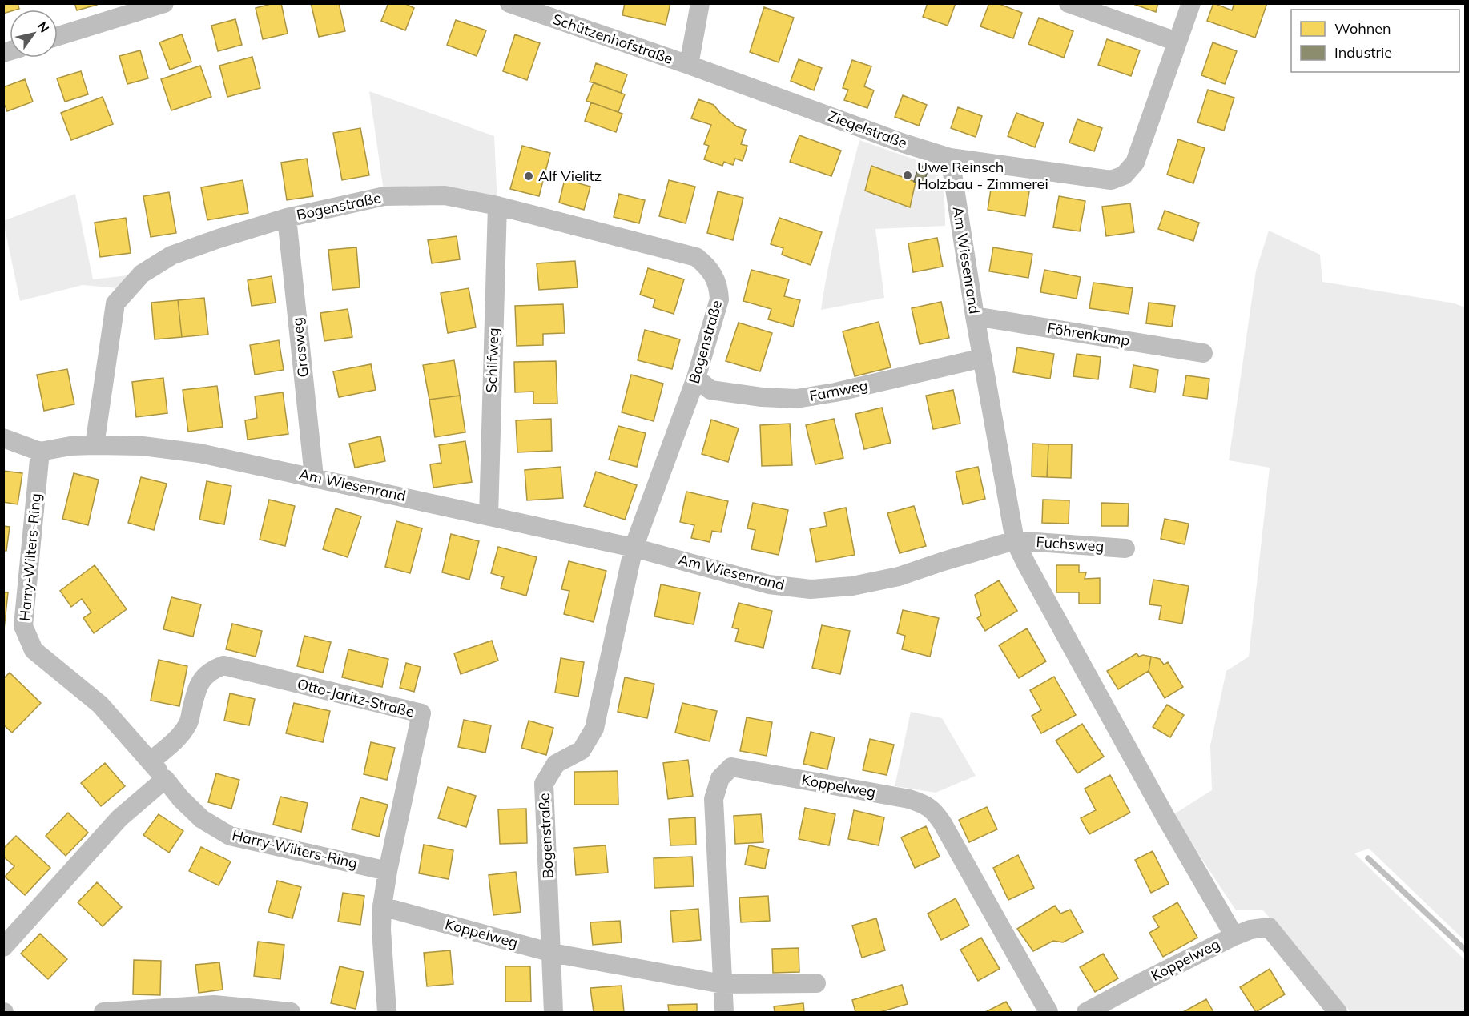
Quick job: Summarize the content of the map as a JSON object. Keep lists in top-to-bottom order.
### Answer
{
  "streets": {
    "street": [
      "Schützenhofstraße",
      "Ziegelstraße",
      "Bogenstraße",
      "Am Wiesenrand",
      "Föhrenkamp",
      "Grasweg",
      "Schilfweg",
      "Farnweg",
      "Fuchsweg",
      "Harry-Wilters-Ring",
      "Otto-Jaritz-Straße",
      "Koppelweg"
    ]
  },
  "crossings": [
    ["Schützenhofstraße", "Ziegelstraße"],
    ["Ziegelstraße", "Am Wiesenrand"],
    ["Bogenstraße", "Am Wiesenrand"],
    ["Bogenstraße", "Grasweg"],
    ["Bogenstraße", "Schilfweg"],
    ["Bogenstraße", "Farnweg"],
    ["Bogenstraße", "Koppelweg"],
    ["Am Wiesenrand", "Föhrenkamp"],
    ["Am Wiesenrand", "Grasweg"],
    ["Am Wiesenrand", "Schilfweg"],
    ["Am Wiesenrand", "Farnweg"],
    ["Am Wiesenrand", "Fuchsweg"],
    ["Am Wiesenrand", "Koppelweg"],
    ["Fuchsweg", "Koppelweg"],
    ["Harry-Wilters-Ring", "Otto-Jaritz-Straße"],
    ["Otto-Jaritz-Straße", "Koppelweg"]
  ],
  "places": ["Uwe Reinsch Holzbau - Zimmerei", "Alf Vielitz"],
  "legend": ["Wohnen", "Industrie"],
  "north": "top right"
}
